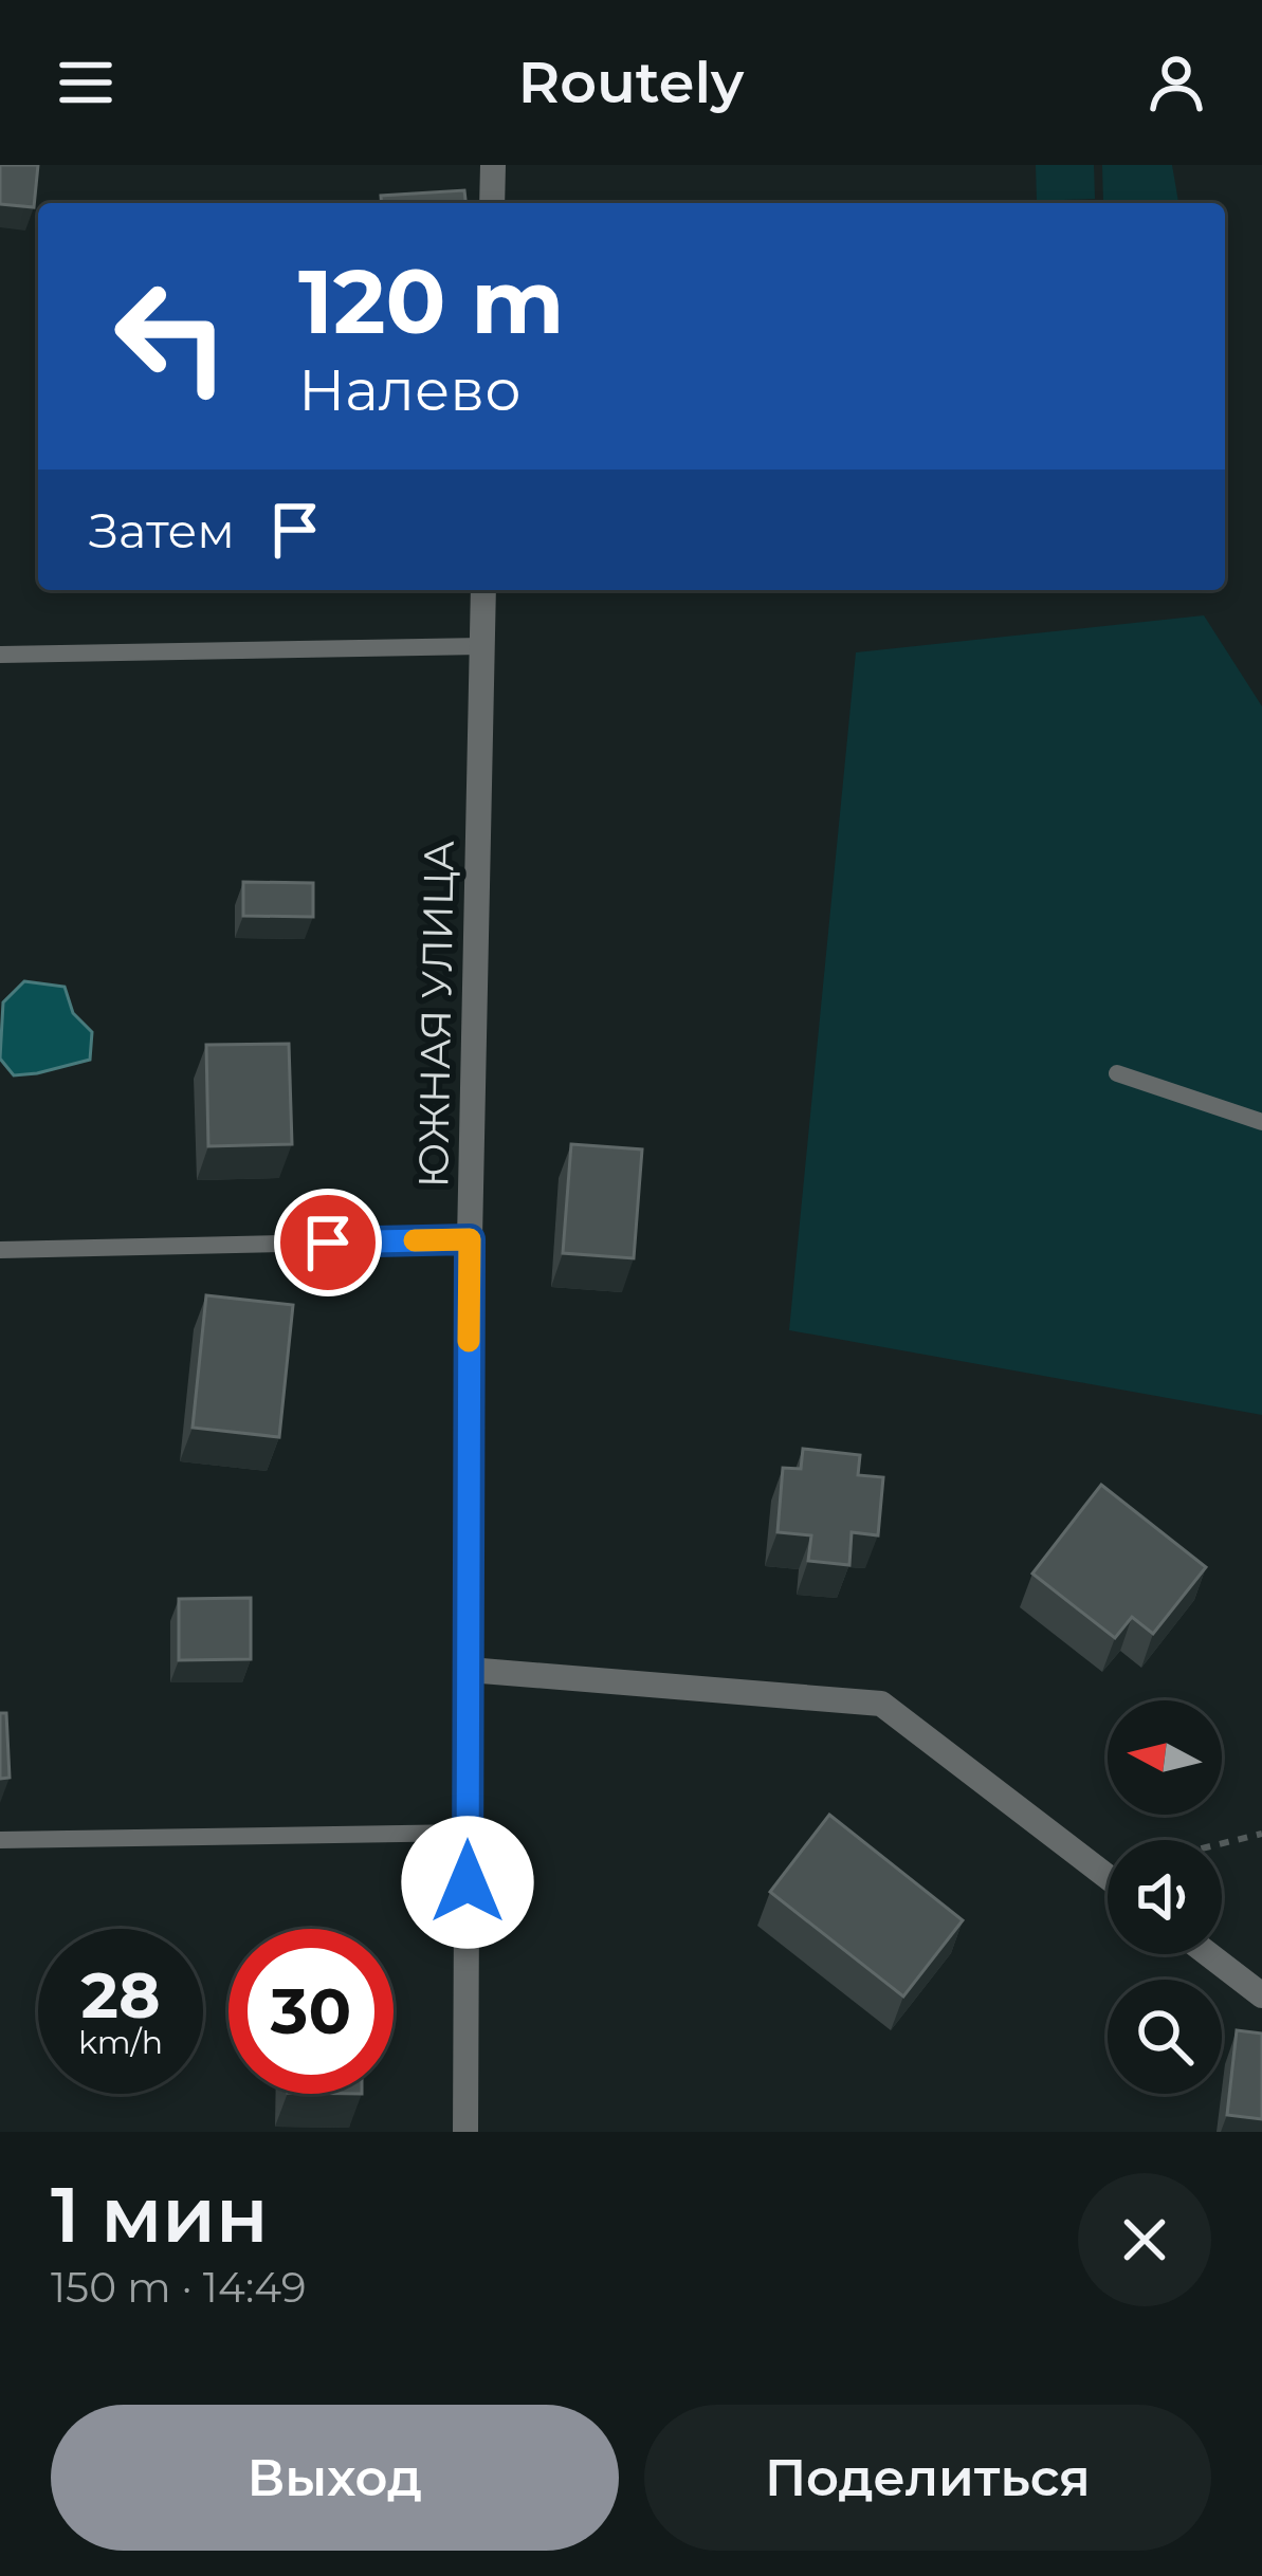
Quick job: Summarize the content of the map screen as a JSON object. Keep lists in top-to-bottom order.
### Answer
{
  "streets": {
    "street": ["ЮЖНАЯ УЛИЦА"]
  },
  "north": "left",
  "page": {
    "header": "Routely",
    "turn": ["120 m", "Налево"],
    "then": "Затем",
    "speed": "28 km/h",
    "limit": "30",
    "heading": ["1 мин", "150 m · 14:49"],
    "buttons": ["Выход", "Поделиться"]
  }
}
